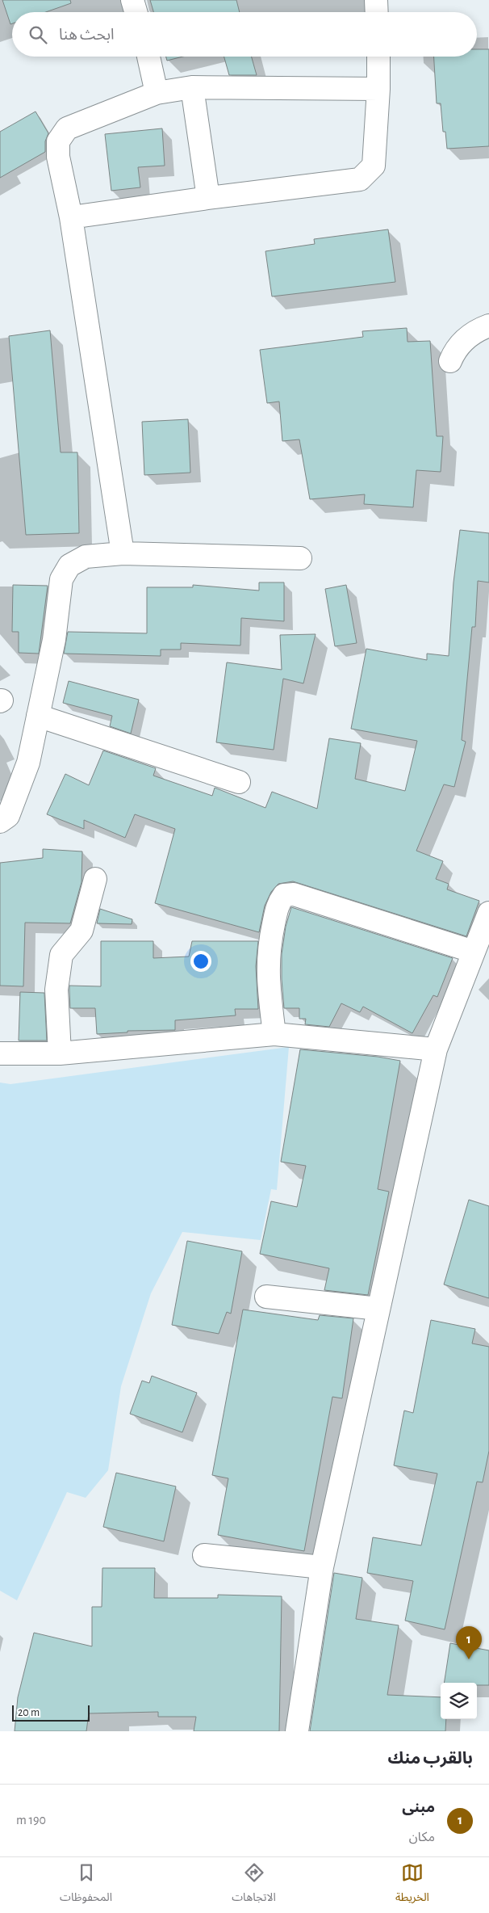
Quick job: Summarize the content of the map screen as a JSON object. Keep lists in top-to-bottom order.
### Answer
{
  "scale_bar": "20 m",
  "page": {
    "search": "ابحث هنا",
    "pins": "1",
    "scale": "20 m",
    "heading": "بالقرب منك",
    "list": [
      {
        "mark": "1",
        "name": "مبنى",
        "note": "مكان",
        "value": "190 m"
      }
    ],
    "nav": ["الخريطة", "الاتجاهات", "المحفوظات"]
  }
}
